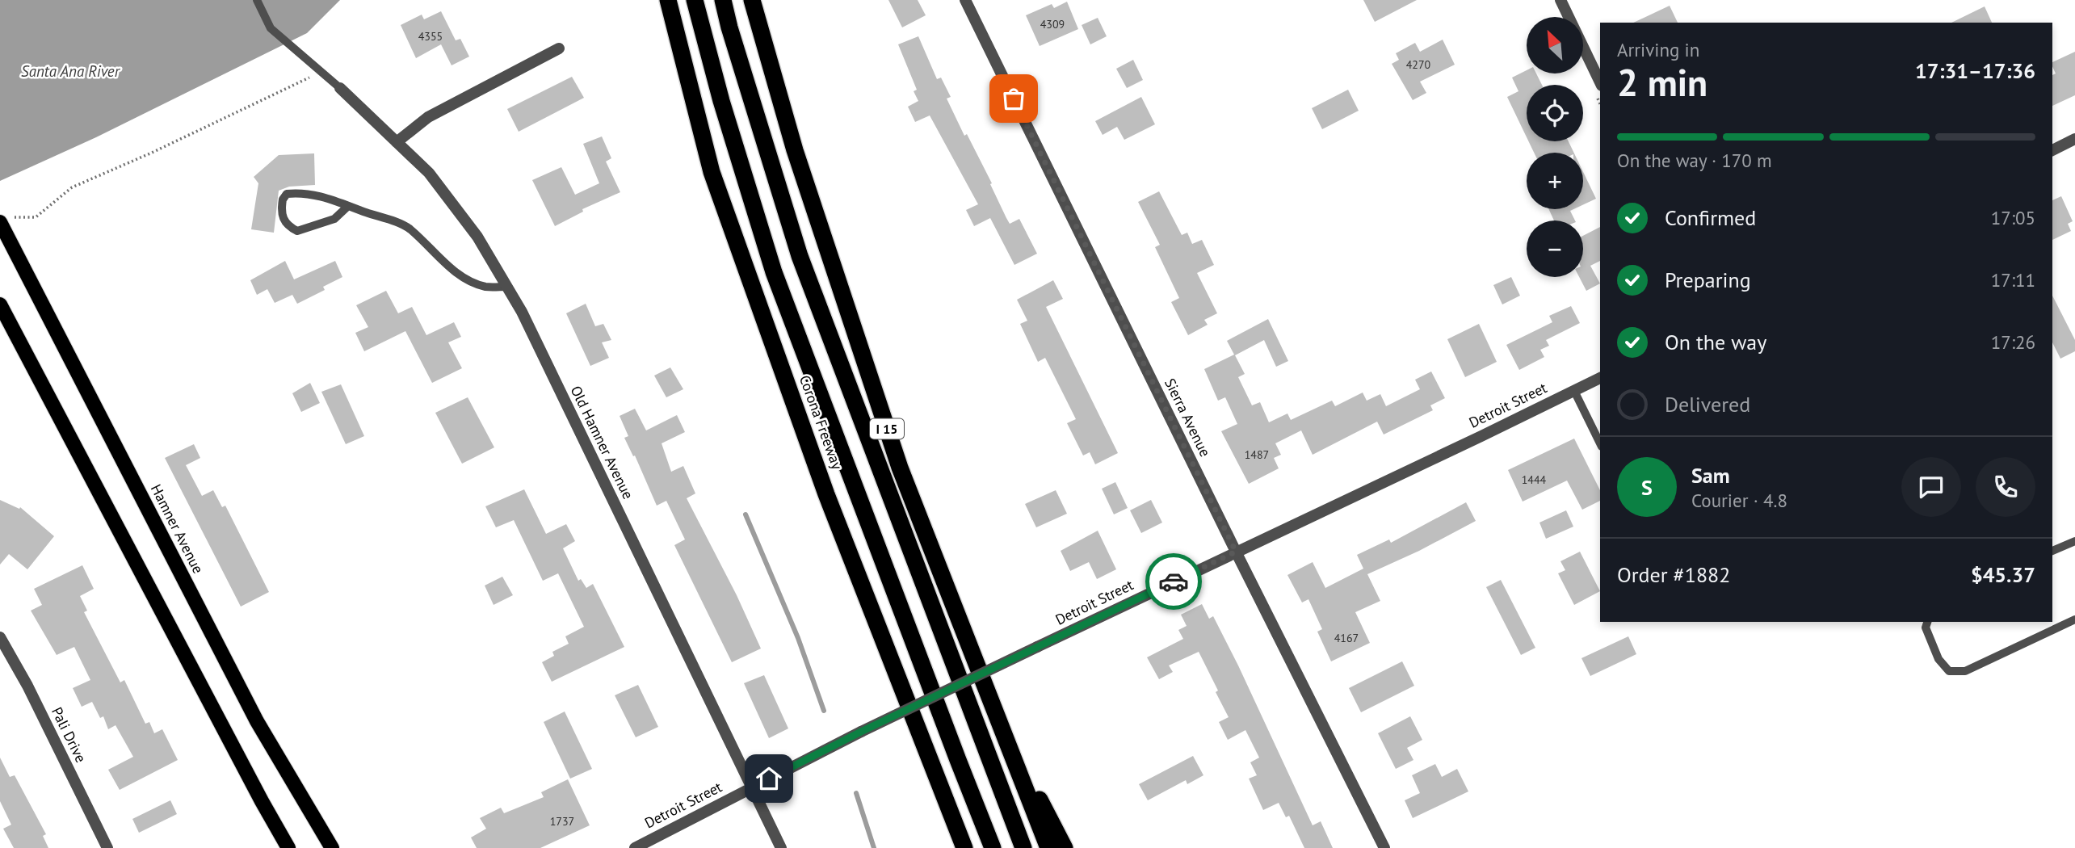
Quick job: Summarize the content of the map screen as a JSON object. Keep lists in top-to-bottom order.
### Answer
{
  "streets": {
    "highway": ["Corona Freeway", "I 15"],
    "main road": ["Hamner Avenue"],
    "street": [
      "Detroit Street",
      "Sierra Avenue",
      "Old Hamner Avenue",
      "Pali Drive"
    ]
  },
  "crossings": [
    ["Detroit Street", "Sierra Avenue"],
    ["Detroit Street", "Old Hamner Avenue"]
  ],
  "water": ["Santa Ana River"],
  "house_numbers": [
    "4309",
    "4355",
    "4270",
    "1487",
    "1444",
    "4167",
    "1737"
  ],
  "north": "top left",
  "page": {
    "map_buttons": ["+", "−"],
    "heading": ["2 min", "Arriving in", "17:31–17:36"],
    "panel": [
      "Sam",
      "Courier · 4.8",
      "Order #1882",
      "$45.37"
    ],
    "bar": "On the way · 170 m",
    "list": [
      ["Confirmed", "17:05"],
      ["Preparing", "17:11"],
      ["On the way", "17:26"],
      "Delivered"
    ],
    "round": "S"
  }
}
